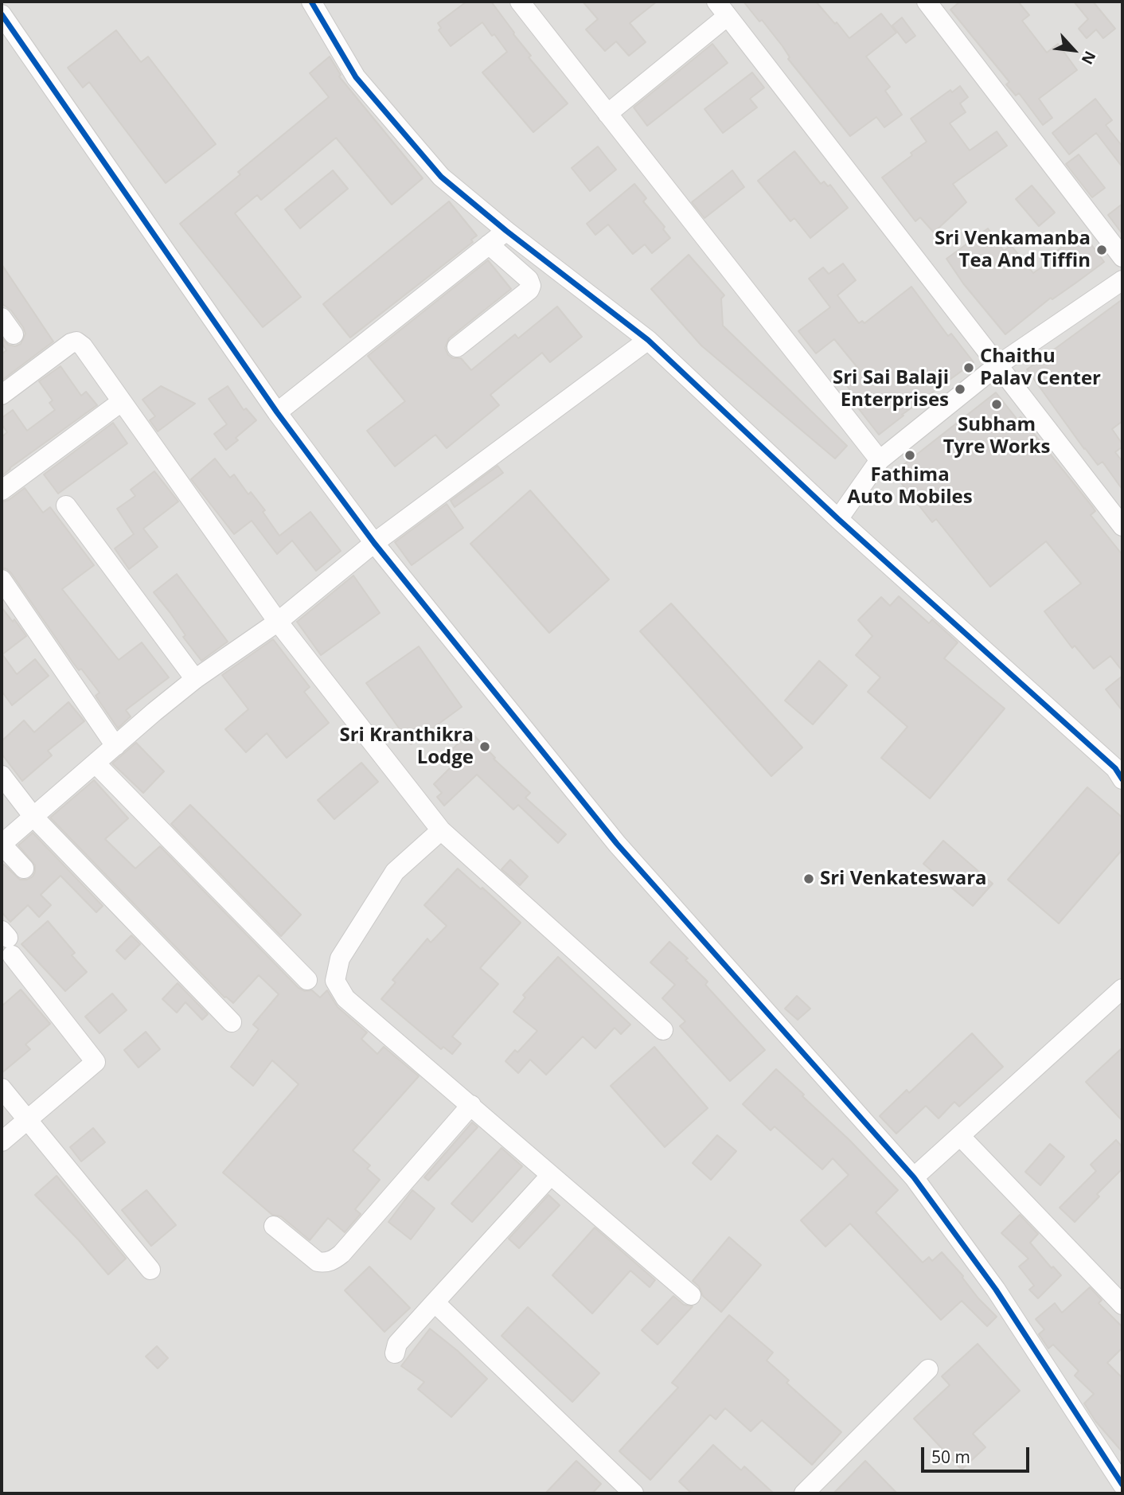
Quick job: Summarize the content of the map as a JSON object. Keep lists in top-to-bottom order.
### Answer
{
  "places": [
    "Sri Venkamanba Tea And Tiffin",
    "Chaithu Palav Center",
    "Sri Sai Balaji Enterprises",
    "Subham Tyre Works",
    "Fathima Auto Mobiles",
    "Sri Kranthikra Lodge",
    "Sri Venkateswara"
  ],
  "scale_bar": "50 m",
  "north": "bottom right"
}
